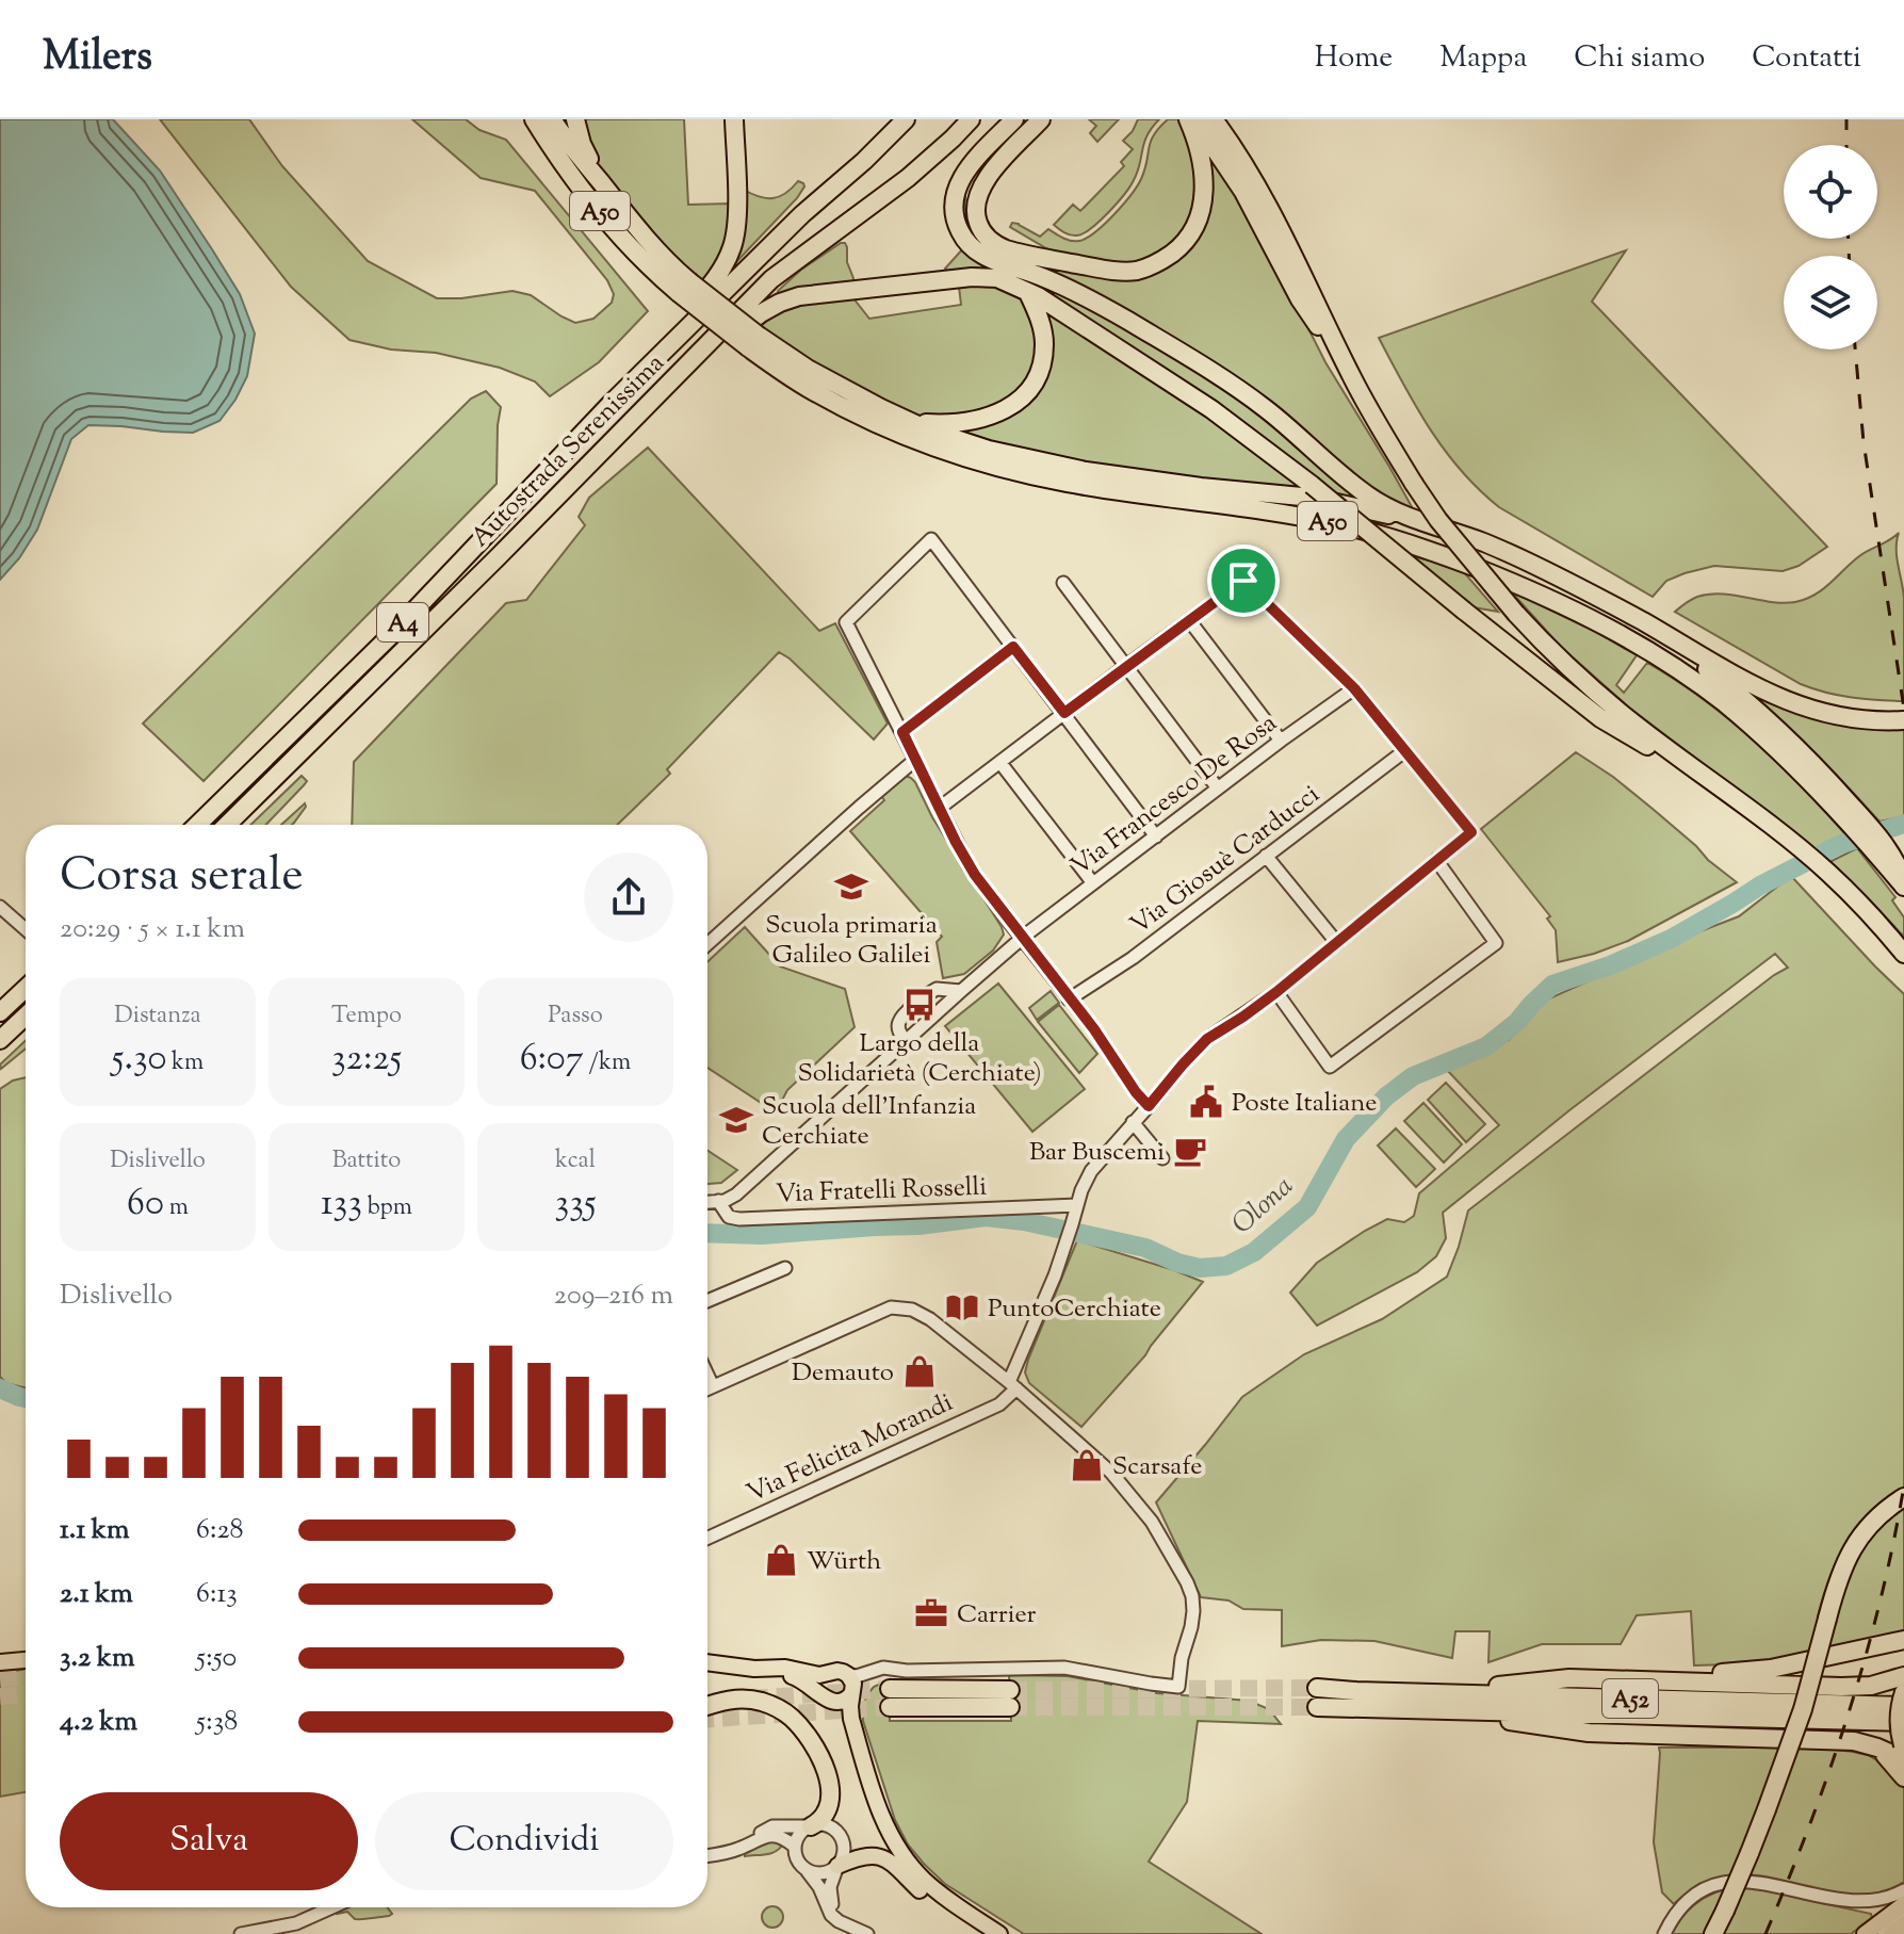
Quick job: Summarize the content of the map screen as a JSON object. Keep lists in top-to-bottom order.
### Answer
{
  "streets": {
    "highway": [
      "A50",
      "Autostrada Serenissima",
      "A4",
      "A52"
    ],
    "street": [
      "Via Francesco De Rosa",
      "Via Giosuè Carducci",
      "Via Fratelli Rosselli",
      "Via Felicita Morandi"
    ]
  },
  "crossings": [
    ["Via Francesco De Rosa", "Via Fratelli Rosselli"]
  ],
  "water": ["Olona"],
  "places": {
    "school or university": ["Scuola primaria Galileo Galilei", "Scuola dell'Infanzia Cerchiate"],
    "bus stop": ["Largo della Solidarietà (Cerchiate)"],
    "public building": ["Poste Italiane"],
    "cafe": ["Bar Buscemi"],
    "library": ["PuntoCerchiate"],
    "shop": ["Demauto", "Scarsafe", "Würth"],
    "office": ["Carrier"]
  },
  "page": {
    "header": "Milers",
    "nav": [
      "Home",
      "Mappa",
      "Chi siamo",
      "Contatti"
    ],
    "heading": ["Corsa serale", "20:29 · 5 × 1.1 km"],
    "stats": [
      ["Distanza", "5.30 km"],
      ["Tempo", "32:25"],
      ["Passo", "6:07 /km"],
      ["Dislivello", "60 m"],
      ["Battito", "133 bpm"],
      ["kcal", "335"]
    ],
    "chart": ["Dislivello", "209–216 m"],
    "list": [
      {
        "name": "1.1 km",
        "note": "6:28"
      },
      {
        "name": "2.1 km",
        "note": "6:13"
      },
      {
        "name": "3.2 km",
        "note": "5:50"
      },
      {
        "name": "4.2 km",
        "note": "5:38"
      }
    ],
    "buttons": ["Salva", "Condividi"]
  }
}
